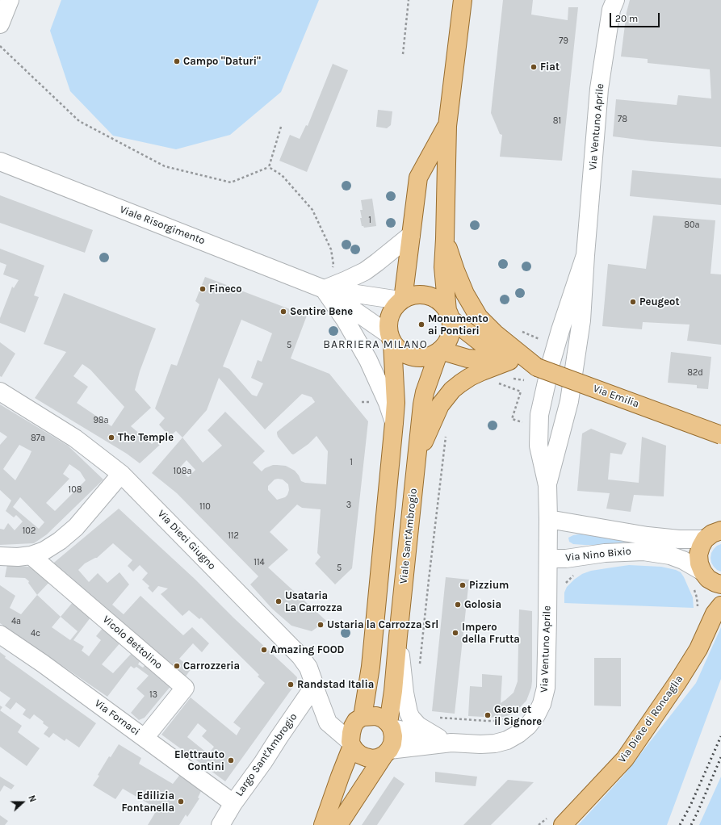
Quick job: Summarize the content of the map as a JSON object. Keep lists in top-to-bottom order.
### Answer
{
  "streets": {
    "main road": ["Via Emilia", "Viale Sant'Ambrogio", "Via Diete di Roncaglia"],
    "street": [
      "Via Ventuno Aprile",
      "Viale Risorgimento",
      "Via Dieci Giugno",
      "Via Nino Bixio",
      "Vicolo Bettolino",
      "Via Fornaci",
      "Largo Sant'Ambrogio"
    ]
  },
  "crossings": [
    ["Via Ventuno Aprile", "Viale Sant'Ambrogio"],
    ["Via Ventuno Aprile", "Via Dieci Giugno"],
    ["Via Ventuno Aprile", "Via Nino Bixio"],
    ["Viale Risorgimento", "Via Emilia"],
    ["Viale Risorgimento", "Viale Sant'Ambrogio"],
    ["Via Emilia", "Viale Sant'Ambrogio"],
    ["Viale Sant'Ambrogio", "Via Dieci Giugno"],
    ["Via Dieci Giugno", "Largo Sant'Ambrogio"],
    ["Vicolo Bettolino", "Via Fornaci"],
    ["Via Fornaci", "Largo Sant'Ambrogio"]
  ],
  "districts": ["BARRIERA MILANO"],
  "places": [
    "Campo \"Daturi\"",
    "Fiat",
    "Fineco",
    "Peugeot",
    "Sentire Bene",
    "Monumento ai Pontieri",
    "The Temple",
    "Pizzium",
    "Usataria La Carrozza",
    "Golosia",
    "Ustaria la Carrozza Srl",
    "Impero della Frutta",
    "Amazing FOOD",
    "Carrozzeria",
    "Randstad Italia",
    "Gesu et il Signore",
    "Elettrauto Contini",
    "Edilizia Fontanella"
  ],
  "house_numbers": [
    "79",
    "78",
    "81",
    "1",
    "80a",
    "5",
    "82d",
    "98a",
    "87a",
    "1",
    "108a",
    "108",
    "3",
    "110",
    "102",
    "112",
    "114",
    "5",
    "4a",
    "4c",
    "13"
  ],
  "scale_bar": "20 m",
  "north": "right"
}
